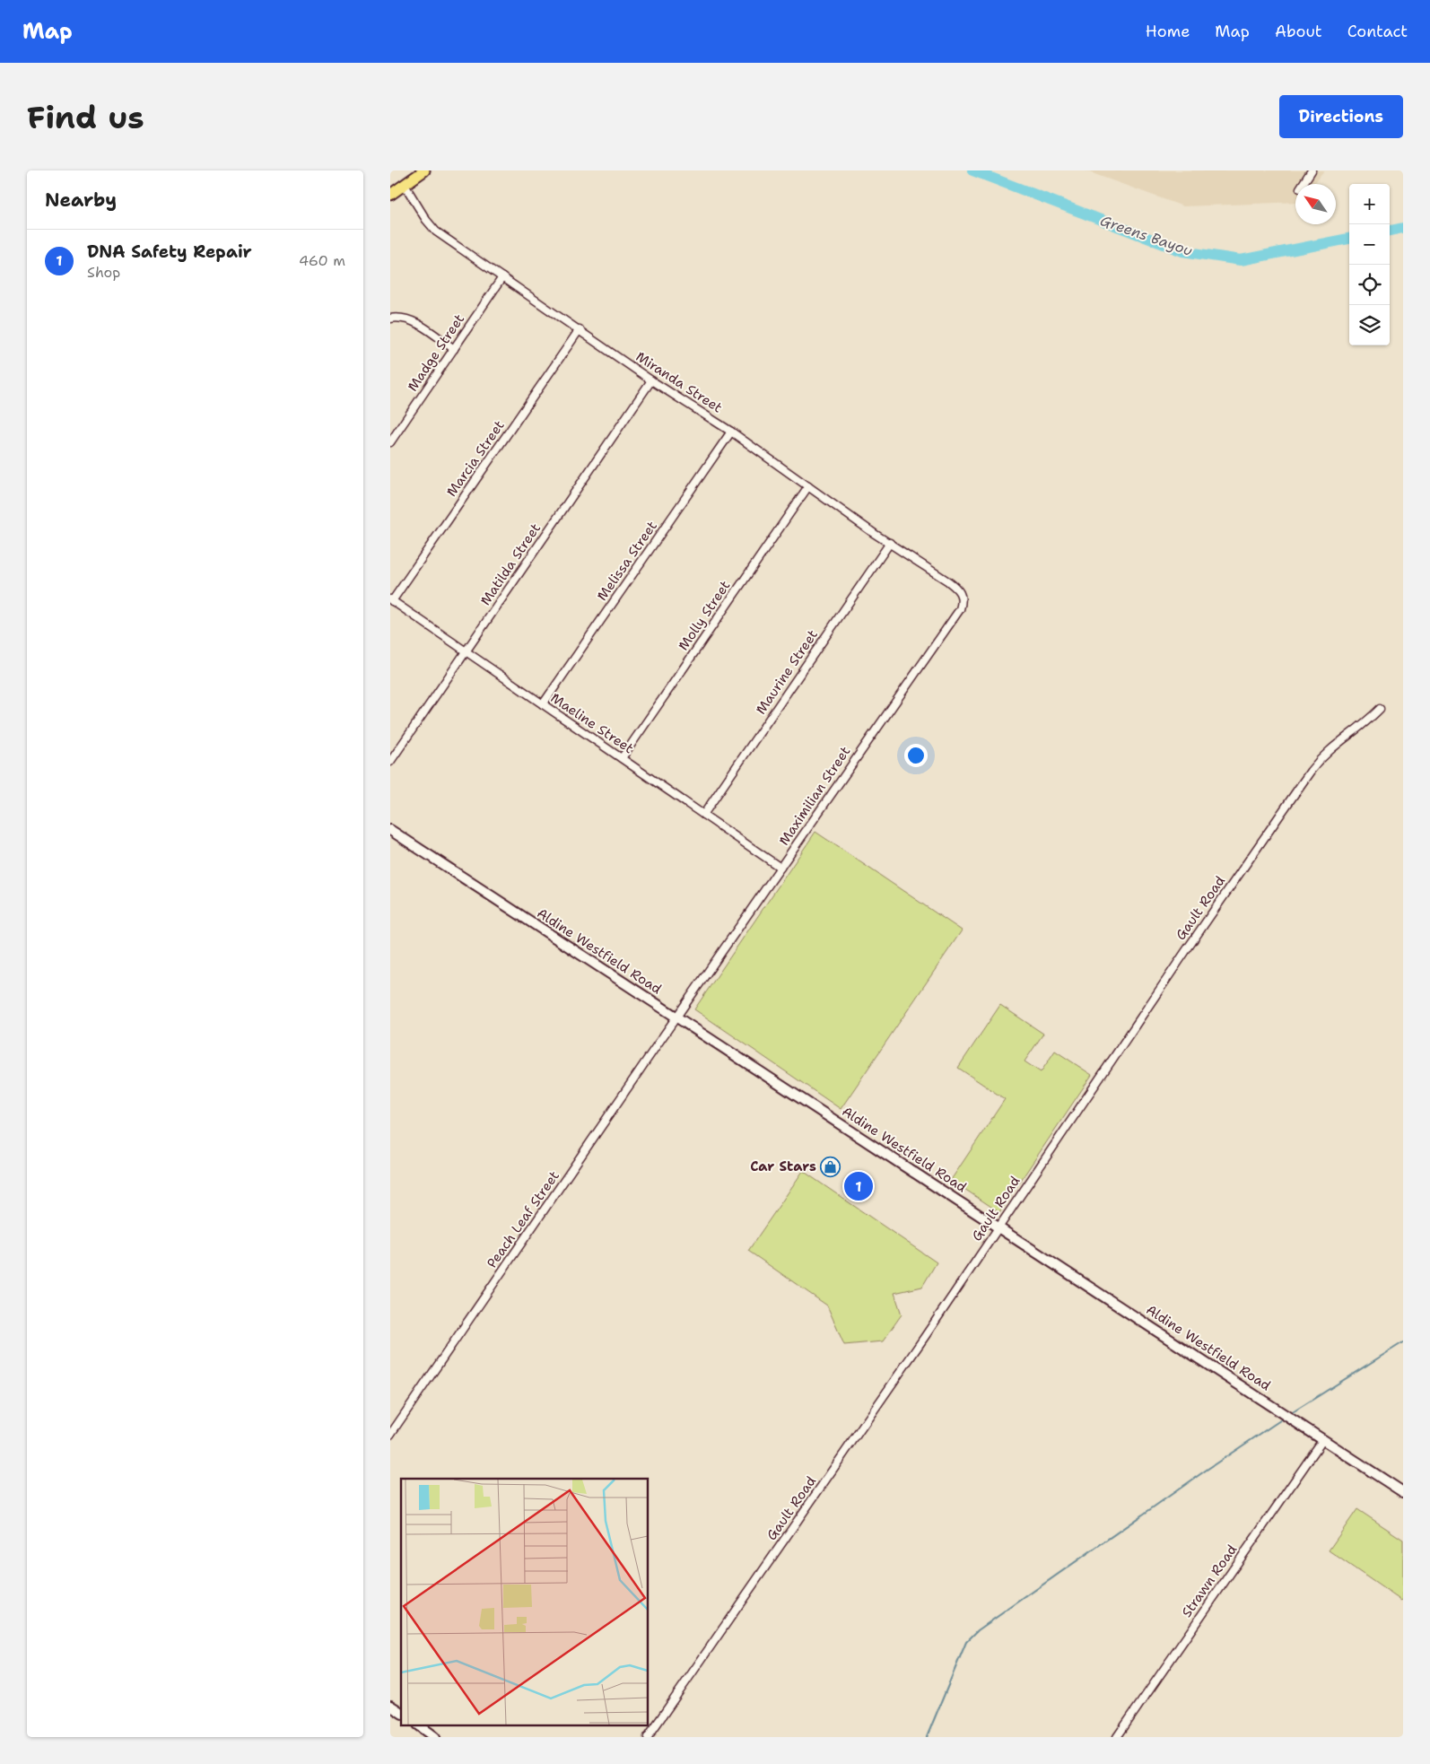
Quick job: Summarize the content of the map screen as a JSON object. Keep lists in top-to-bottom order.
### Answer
{
  "streets": {
    "main road": ["Aldine Westfield Road"],
    "street": [
      "Madge Street",
      "Miranda Street",
      "Marcia Street",
      "Melissa Street",
      "Matilda Street",
      "Molly Street",
      "Maurine Street",
      "Maeline Street",
      "Maximilian Street",
      "Gault Road",
      "Peach Leaf Street",
      "Strawn Road"
    ]
  },
  "crossings": [
    ["Madge Street", "Miranda Street"],
    ["Miranda Street", "Marcia Street"],
    ["Miranda Street", "Melissa Street"],
    ["Miranda Street", "Matilda Street"],
    ["Miranda Street", "Molly Street"],
    ["Miranda Street", "Maurine Street"],
    ["Miranda Street", "Maximilian Street"],
    ["Marcia Street", "Maeline Street"],
    ["Melissa Street", "Maeline Street"],
    ["Matilda Street", "Maeline Street"],
    ["Molly Street", "Maeline Street"],
    ["Maurine Street", "Maeline Street"],
    ["Maeline Street", "Maximilian Street"],
    ["Maximilian Street", "Aldine Westfield Road"],
    ["Maximilian Street", "Peach Leaf Street"],
    ["Gault Road", "Aldine Westfield Road"],
    ["Aldine Westfield Road", "Peach Leaf Street"],
    ["Aldine Westfield Road", "Strawn Road"]
  ],
  "water": ["Greens Bayou"],
  "places": {
    "shop": ["Car Stars"]
  },
  "north": "top left",
  "page": {
    "header": "Map",
    "nav": [
      "Home",
      "Map",
      "About",
      "Contact"
    ],
    "buttons": "Directions",
    "title": "Find us",
    "heading": "Nearby",
    "map_buttons": ["+", "−"],
    "list": [
      {
        "mark": "1",
        "name": "DNA Safety Repair",
        "note": "Shop",
        "value": "460 m"
      }
    ],
    "pins": "1"
  }
}
